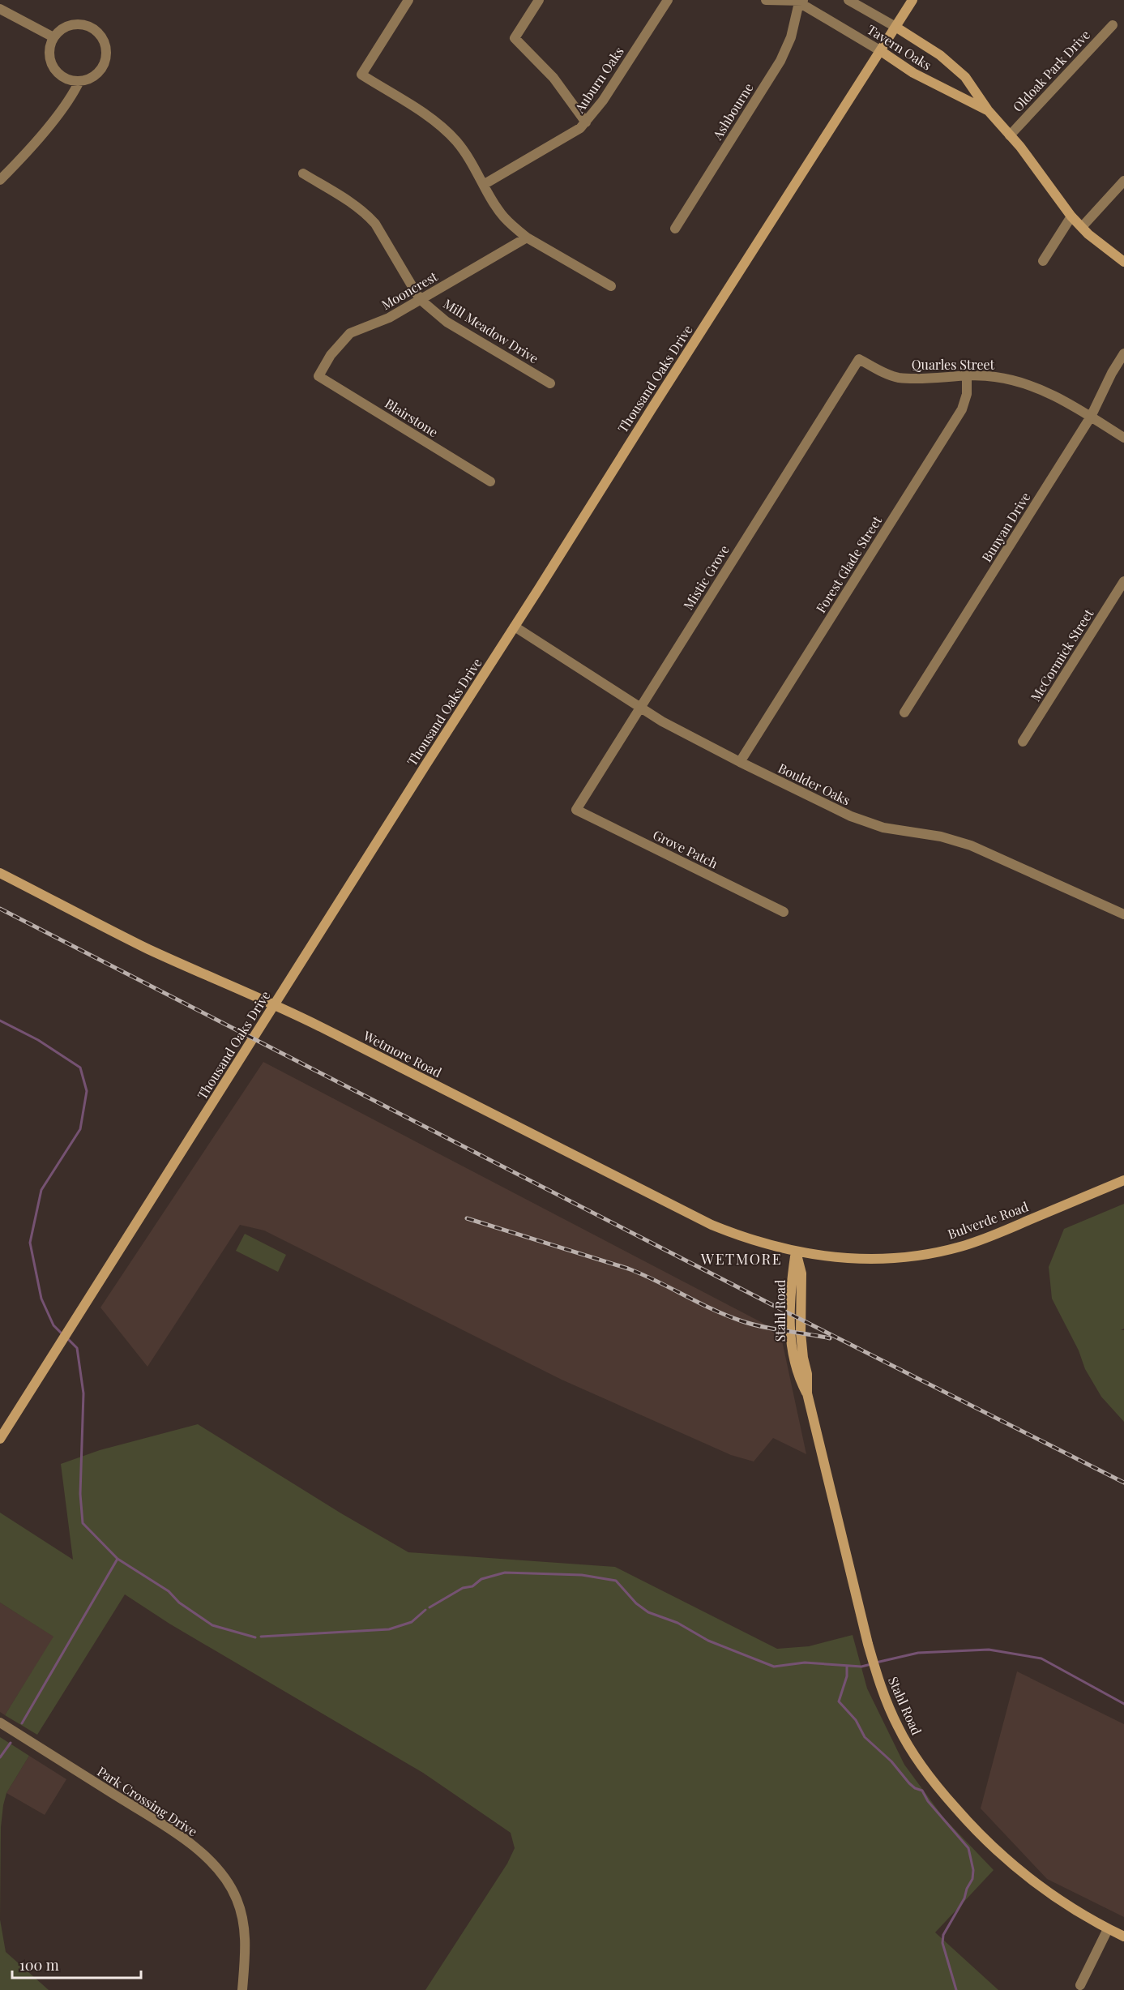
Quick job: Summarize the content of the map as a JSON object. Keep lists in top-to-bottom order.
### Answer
{
  "streets": {
    "main road": [
      "Tavern Oaks",
      "Thousand Oaks Drive",
      "Wetmore Road",
      "Bulverde Road",
      "Stahl Road"
    ],
    "street": [
      "Oldoak Park Drive",
      "Auburn Oaks",
      "Ashbourne",
      "Mooncrest",
      "Mill Meadow Drive",
      "Quarles Street",
      "Blairstone",
      "Bunyan Drive",
      "Forest Glade Street",
      "Mistic Grove",
      "McCormick Street",
      "Boulder Oaks",
      "Grove Patch",
      "Park Crossing Drive"
    ]
  },
  "crossings": [
    ["Tavern Oaks", "Oldoak Park Drive"],
    ["Tavern Oaks", "Ashbourne"],
    ["Tavern Oaks", "Thousand Oaks Drive"],
    ["Mooncrest", "Mill Meadow Drive"],
    ["Mooncrest", "Blairstone"],
    ["Quarles Street", "Bunyan Drive"],
    ["Quarles Street", "Forest Glade Street"],
    ["Quarles Street", "Mistic Grove"],
    ["Thousand Oaks Drive", "Boulder Oaks"],
    ["Thousand Oaks Drive", "Wetmore Road"],
    ["Forest Glade Street", "Boulder Oaks"],
    ["Mistic Grove", "Boulder Oaks"],
    ["Mistic Grove", "Grove Patch"],
    ["Wetmore Road", "Bulverde Road"],
    ["Wetmore Road", "Stahl Road"],
    ["Bulverde Road", "Stahl Road"]
  ],
  "districts": ["WETMORE"],
  "scale_bar": "100 m"
}
